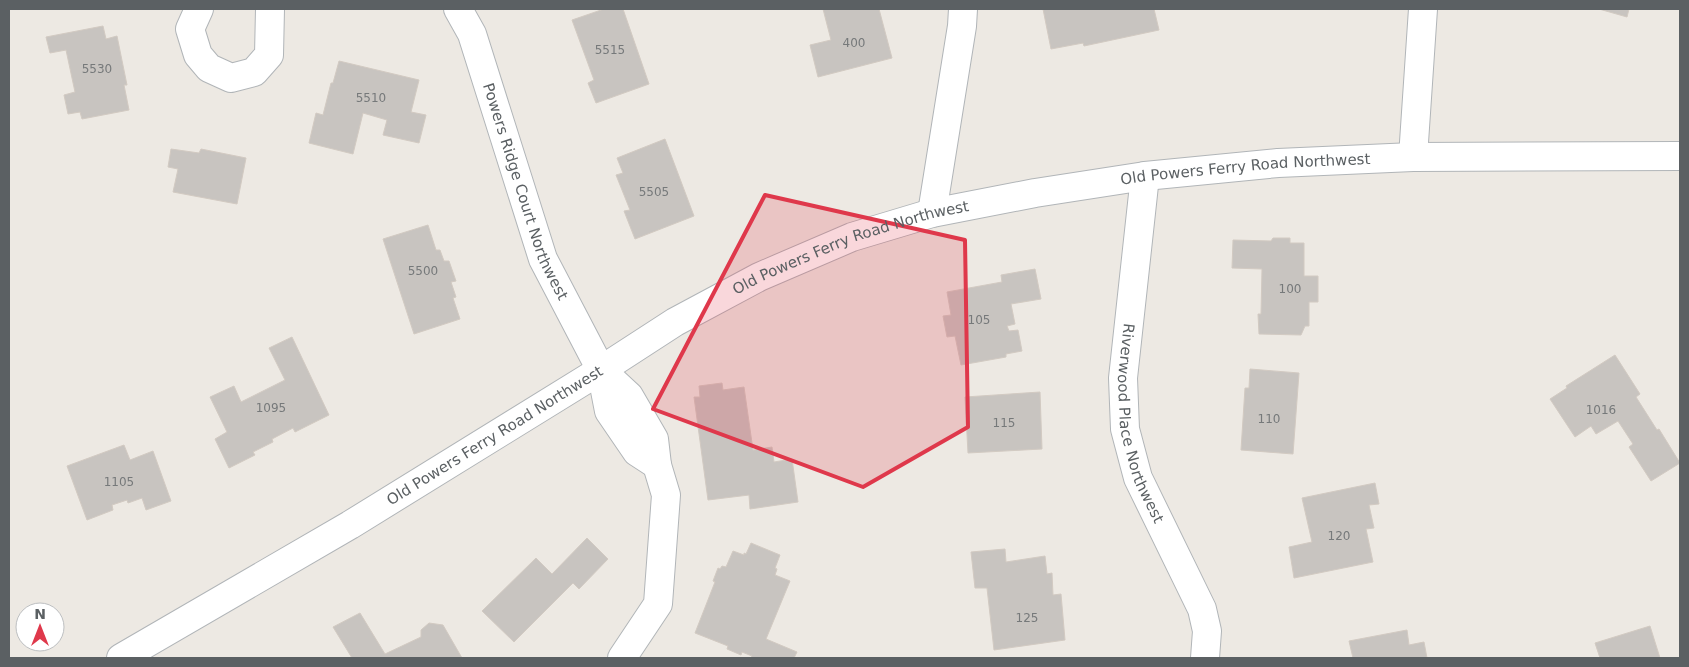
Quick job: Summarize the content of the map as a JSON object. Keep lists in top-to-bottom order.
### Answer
{
  "streets": {
    "street": ["Old Powers Ferry Road Northwest", "Powers Ridge Court Northwest", "Riverwood Place Northwest"]
  },
  "crossings": [
    ["Old Powers Ferry Road Northwest", "Powers Ridge Court Northwest"],
    ["Old Powers Ferry Road Northwest", "Riverwood Place Northwest"]
  ],
  "house_numbers": [
    "400",
    "5515",
    "5530",
    "5510",
    "5505",
    "5500",
    "100",
    "105",
    "1095",
    "1016",
    "110",
    "115",
    "1105",
    "120",
    "125"
  ],
  "north": "top"
}
